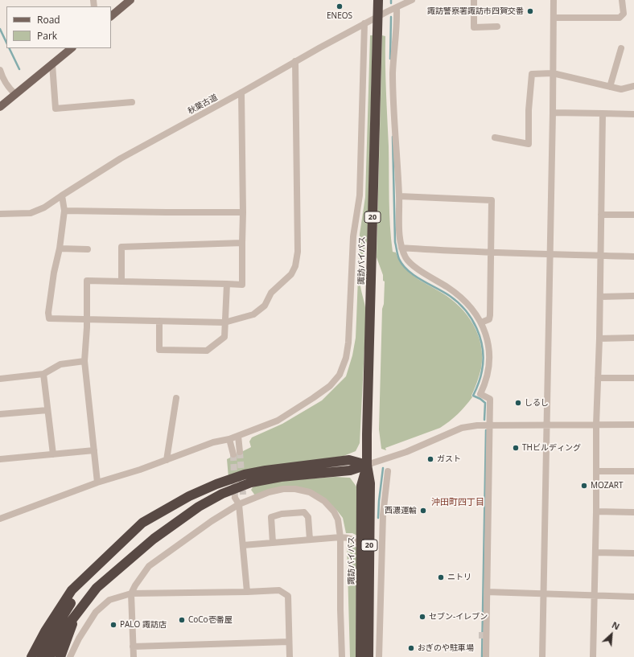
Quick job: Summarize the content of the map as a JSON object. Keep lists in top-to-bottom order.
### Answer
{
  "streets": {
    "highway": ["20", "諏訪バイパス"],
    "street": ["秋葉古道"]
  },
  "crossings": [
    ["秋葉古道", "諏訪バイパス"]
  ],
  "districts": ["沖田町四丁目"],
  "places": [
    "ENEOS",
    "諏訪警察署諏訪市四賀交番",
    "しるし",
    "THビルディング",
    "ガスト",
    "MOZART",
    "西濃運輸",
    "ニトリ",
    "セブン-イレブン",
    "CoCo壱番屋",
    "PALO 諏訪店",
    "おぎのや駐車場"
  ],
  "legend": ["Road", "Park"],
  "north": "top right"
}
